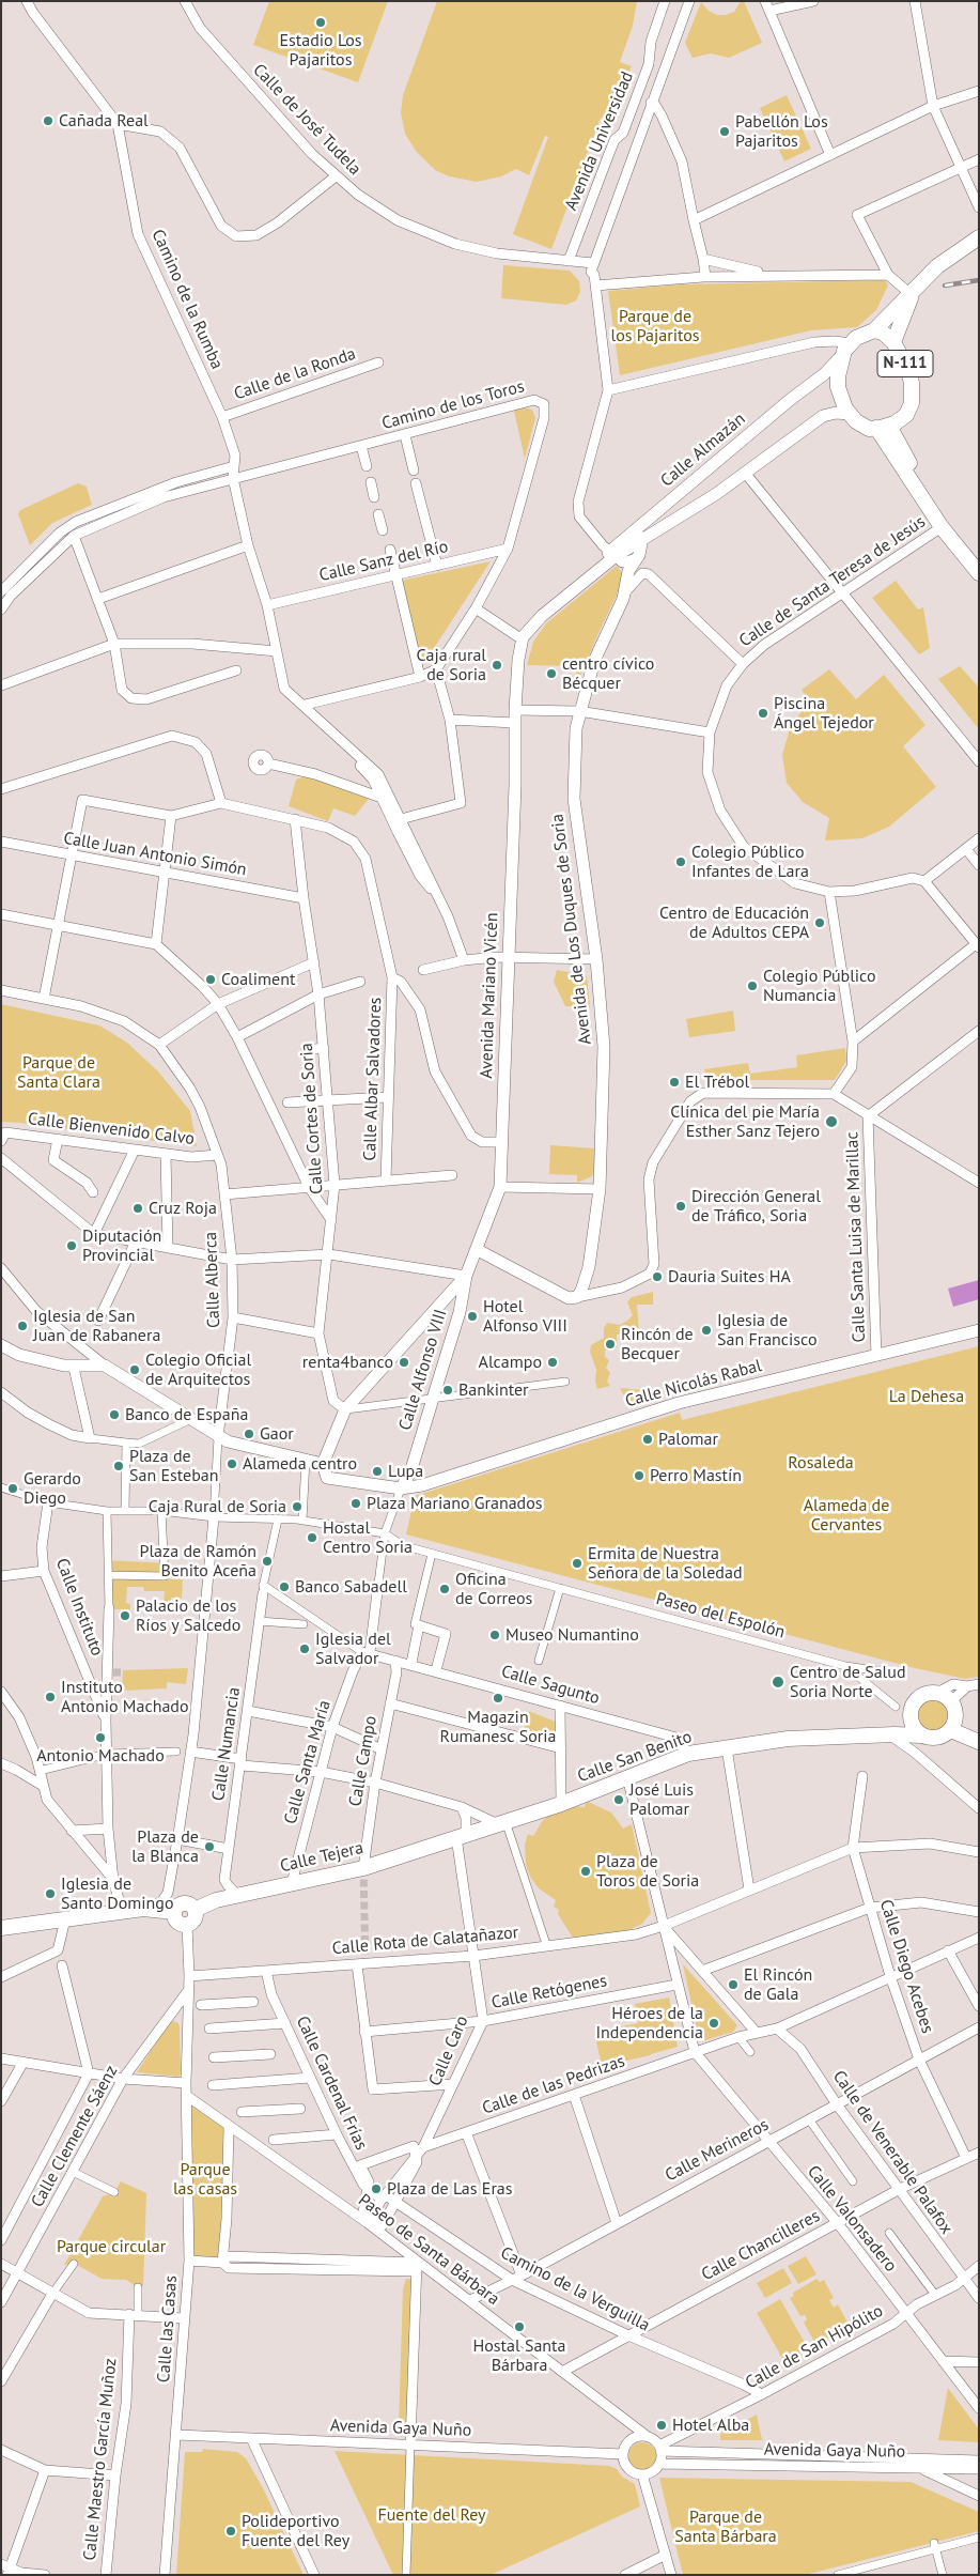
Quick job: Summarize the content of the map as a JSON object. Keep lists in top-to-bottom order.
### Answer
{
  "streets": {
    "main road": ["N-111", "Calle San Benito", "Calle Tejera"],
    "street": [
      "Calle de José Tudela",
      "Avenida Universidad",
      "Camino de la Rumba",
      "Calle de la Ronda",
      "Camino de los Toros",
      "Calle Almazán",
      "Calle Sanz del Río",
      "Calle de Santa Teresa de Jesús",
      "Calle Juan Antonio Simón",
      "Avenida de Los Duques de Soria",
      "Avenida Mariano Vicén",
      "Calle Albar Salvadores",
      "Calle Cortes de Soria",
      "Calle Bienvenido Calvo",
      "Calle Santa Luisa de Marillac",
      "Calle Alberca",
      "Calle Alfonso VIII",
      "Calle Nicolás Rabal",
      "Calle Instituto",
      "Paseo del Espolón",
      "Calle Sagunto",
      "Calle Numancia",
      "Calle Campo",
      "Calle Santa María",
      "Calle Rota de Calatañazor",
      "Calle Diego Acebes",
      "Calle Retógenes",
      "Calle Caro",
      "Calle Cardenal Frías",
      "Calle de las Pedrizas",
      "Calle Clemente Sáenz",
      "Calle Merineros",
      "Calle de Venerable Palafox",
      "Calle Valonsadero",
      "Calle Chancilleres",
      "Paseo de Santa Bárbara",
      "Camino de la Verguilla",
      "Calle las Casas",
      "Calle de San Hipólito",
      "Avenida Gaya Nuño",
      "Calle Maestro García Muñoz"
    ]
  },
  "crossings": [
    ["Calle de José Tudela", "Avenida Universidad"],
    ["Camino de la Rumba", "Calle de la Ronda"],
    ["Camino de la Rumba", "Camino de los Toros"],
    ["Camino de la Rumba", "Calle Sanz del Río"],
    ["N-111", "Calle Almazán"],
    ["Camino de los Toros", "Calle Sanz del Río"],
    ["Calle Almazán", "Avenida de Los Duques de Soria"],
    ["Calle Almazán", "Avenida Mariano Vicén"],
    ["Calle Juan Antonio Simón", "Calle Cortes de Soria"],
    ["Avenida Mariano Vicén", "Calle Alfonso VIII"],
    ["Calle Albar Salvadores", "Calle Cortes de Soria"],
    ["Calle Bienvenido Calvo", "Calle Alberca"],
    ["Calle Santa Luisa de Marillac", "Calle Nicolás Rabal"],
    ["Calle Sagunto", "Calle San Benito"],
    ["Calle Sagunto", "Calle Campo"],
    ["Calle Sagunto", "Calle Santa María"],
    ["Calle Numancia", "Calle Tejera"],
    ["Calle San Benito", "Calle Tejera"],
    ["Calle San Benito", "Calle Caro"],
    ["Calle Campo", "Calle Tejera"],
    ["Calle Santa María", "Calle Tejera"],
    ["Calle Tejera", "Calle Caro"],
    ["Calle Tejera", "Calle las Casas"],
    ["Calle Rota de Calatañazor", "Calle Diego Acebes"],
    ["Calle Rota de Calatañazor", "Calle Caro"],
    ["Calle Rota de Calatañazor", "Calle Cardenal Frías"],
    ["Calle Rota de Calatañazor", "Calle las Casas"],
    ["Calle Diego Acebes", "Calle de las Pedrizas"],
    ["Calle Diego Acebes", "Calle Merineros"],
    ["Calle Diego Acebes", "Calle Chancilleres"],
    ["Calle Retógenes", "Calle Caro"],
    ["Calle Caro", "Calle Cardenal Frías"],
    ["Calle Caro", "Calle de las Pedrizas"],
    ["Calle Caro", "Paseo de Santa Bárbara"],
    ["Calle Caro", "Camino de la Verguilla"],
    ["Calle Cardenal Frías", "Camino de la Verguilla"],
    ["Calle de las Pedrizas", "Calle de Venerable Palafox"],
    ["Calle de las Pedrizas", "Calle Valonsadero"],
    ["Calle Clemente Sáenz", "Calle las Casas"],
    ["Calle Merineros", "Calle de Venerable Palafox"],
    ["Calle Merineros", "Calle Valonsadero"],
    ["Calle Merineros", "Paseo de Santa Bárbara"],
    ["Calle Merineros", "Camino de la Verguilla"],
    ["Calle de Venerable Palafox", "Calle Chancilleres"],
    ["Calle de Venerable Palafox", "Calle de San Hipólito"],
    ["Calle Valonsadero", "Calle Chancilleres"],
    ["Calle Valonsadero", "Calle de San Hipólito"],
    ["Calle Chancilleres", "Paseo de Santa Bárbara"],
    ["Calle Chancilleres", "Camino de la Verguilla"],
    ["Paseo de Santa Bárbara", "Calle las Casas"],
    ["Paseo de Santa Bárbara", "Calle de San Hipólito"],
    ["Paseo de Santa Bárbara", "Avenida Gaya Nuño"],
    ["Camino de la Verguilla", "Calle de San Hipólito"],
    ["Calle las Casas", "Avenida Gaya Nuño"],
    ["Calle de San Hipólito", "Avenida Gaya Nuño"]
  ],
  "parks": [
    "Parque de los Pajaritos",
    "Parque de Santa Clara",
    "La Dehesa",
    "Rosaleda",
    "Alameda de Cervantes",
    "Parque las casas",
    "Parque circular",
    "Fuente del Rey",
    "Parque de Santa Bárbara"
  ],
  "places": [
    "Estadio Los Pajaritos",
    "Cañada Real",
    "Pabellón Los Pajaritos",
    "Caja rural de Soria",
    "centro cívico Bécquer",
    "Piscina Ángel Tejedor",
    "Colegio Público Infantes de Lara",
    "Centro de Educación de Adultos CEPA",
    "Coaliment",
    "Colegio Público Numancia",
    "El Trébol",
    "Clínica del pie María Esther Sanz Tejero",
    "Dirección General de Tráfico, Soria",
    "Cruz Roja",
    "Diputación Provincial",
    "Dauria Suites HA",
    "Hotel Alfonso VIII",
    "Iglesia de San Juan de Rabanera",
    "Iglesia de San Francisco",
    "Rincón de Becquer",
    "renta4banco",
    "Alcampo",
    "Colegio Oficial de Arquitectos",
    "Bankinter",
    "Banco de España",
    "Gaor",
    "Palomar",
    "Alameda centro",
    "Plaza de San Esteban",
    "Lupa",
    "Perro Mastín",
    "Gerardo Diego",
    "Plaza Mariano Granados",
    "Caja Rural de Soria",
    "Hostal Centro Soria",
    "Plaza de Ramón Benito Aceña",
    "Ermita de Nuestra Señora de la Soledad",
    "Banco Sabadell",
    "Oficina de Correos",
    "Palacio de los Ríos y Salcedo",
    "Museo Numantino",
    "Iglesia del Salvador",
    "Centro de Salud Soria Norte",
    "Instituto Antonio Machado",
    "Magazin Rumanesc Soria",
    "Antonio Machado",
    "José Luis Palomar",
    "Plaza de la Blanca",
    "Plaza de Toros de Soria",
    "Iglesia de Santo Domingo",
    "El Rincón de Gala",
    "Héroes de la Independencia",
    "Plaza de Las Eras",
    "Hostal Santa Bárbara",
    "Hotel Alba",
    "Polideportivo Fuente del Rey"
  ]
}
